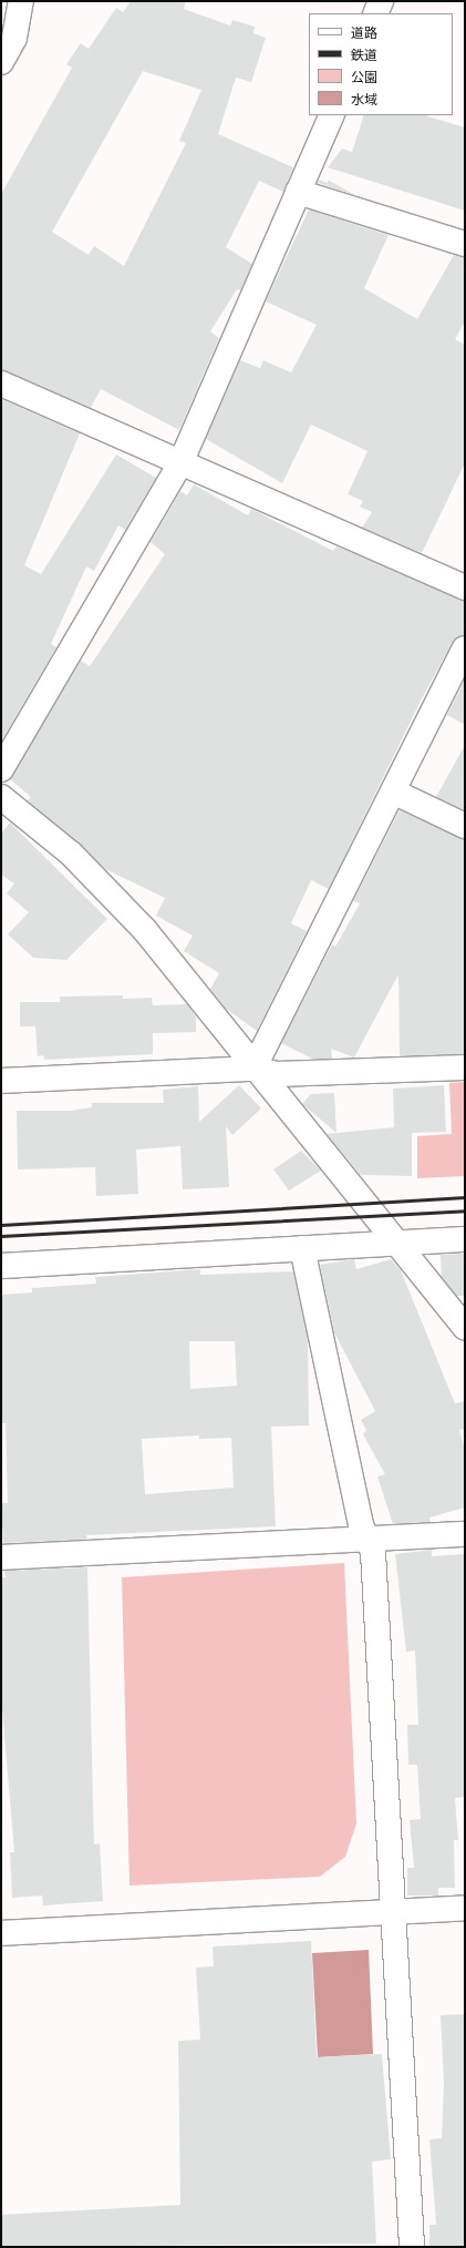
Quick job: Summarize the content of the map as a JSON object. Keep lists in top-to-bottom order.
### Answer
{
  "legend": [
    "道路",
    "鉄道",
    "公園",
    "水域"
  ]
}
